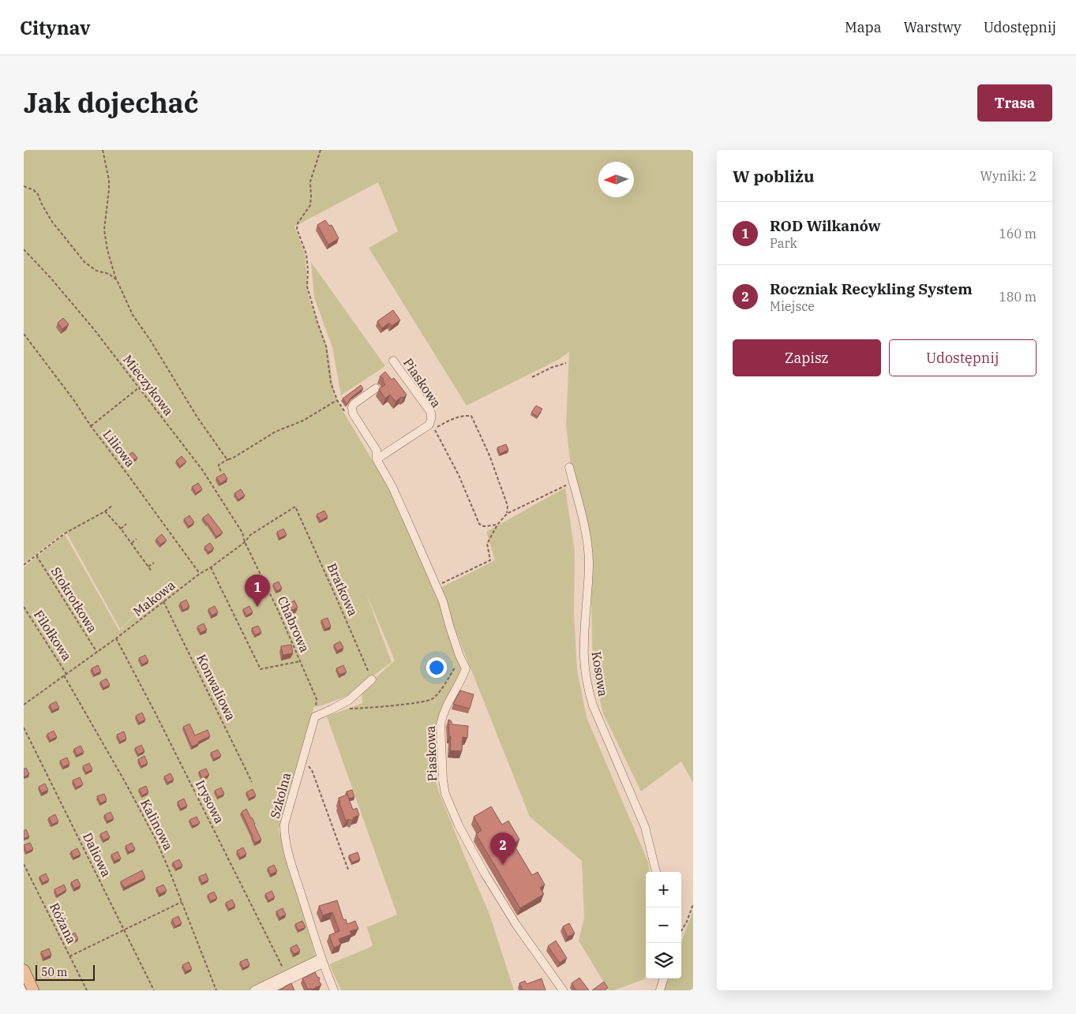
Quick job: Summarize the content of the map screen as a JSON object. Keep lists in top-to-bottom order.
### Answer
{
  "streets": {
    "street": ["Piaskowa", "Kosowa", "Szkolna"],
    "path": [
      "Mieczykowa",
      "Liliowa",
      "Bratkowa",
      "Makowa",
      "Stokrotkowa",
      "Chabrowa",
      "Filołkowa",
      "Konwaliowa",
      "Irysowa",
      "Kalinowa",
      "Daliowa",
      "Różana"
    ]
  },
  "crossings": [
    ["Mieczykowa", "Makowa"],
    ["Mieczykowa", "Chabrowa"],
    ["Liliowa", "Makowa"],
    ["Bratkowa", "Makowa"],
    ["Makowa", "Stokrotkowa"],
    ["Makowa", "Chabrowa"],
    ["Makowa", "Filołkowa"],
    ["Makowa", "Konwaliowa"],
    ["Makowa", "Irysowa"],
    ["Makowa", "Kalinowa"],
    ["Chabrowa", "Szkolna"],
    ["Filołkowa", "Kalinowa"]
  ],
  "scale_bar": "50 m",
  "north": "left",
  "page": {
    "header": "Citynav",
    "nav": ["Mapa", "Warstwy", "Udostępnij"],
    "title": "Jak dojechać",
    "buttons": [
      "Trasa",
      ["Zapisz", "Udostępnij"]
    ],
    "heading": ["W pobliżu", "Wyniki: 2"],
    "list": [
      {
        "mark": "1",
        "name": "ROD Wilkanów",
        "note": "Park",
        "value": "160 m"
      },
      {
        "mark": "2",
        "name": "Roczniak Recykling System",
        "note": "Miejsce",
        "value": "180 m"
      }
    ],
    "pins": ["1", "2"],
    "map_buttons": ["+", "−"],
    "scale": "50 m"
  }
}
